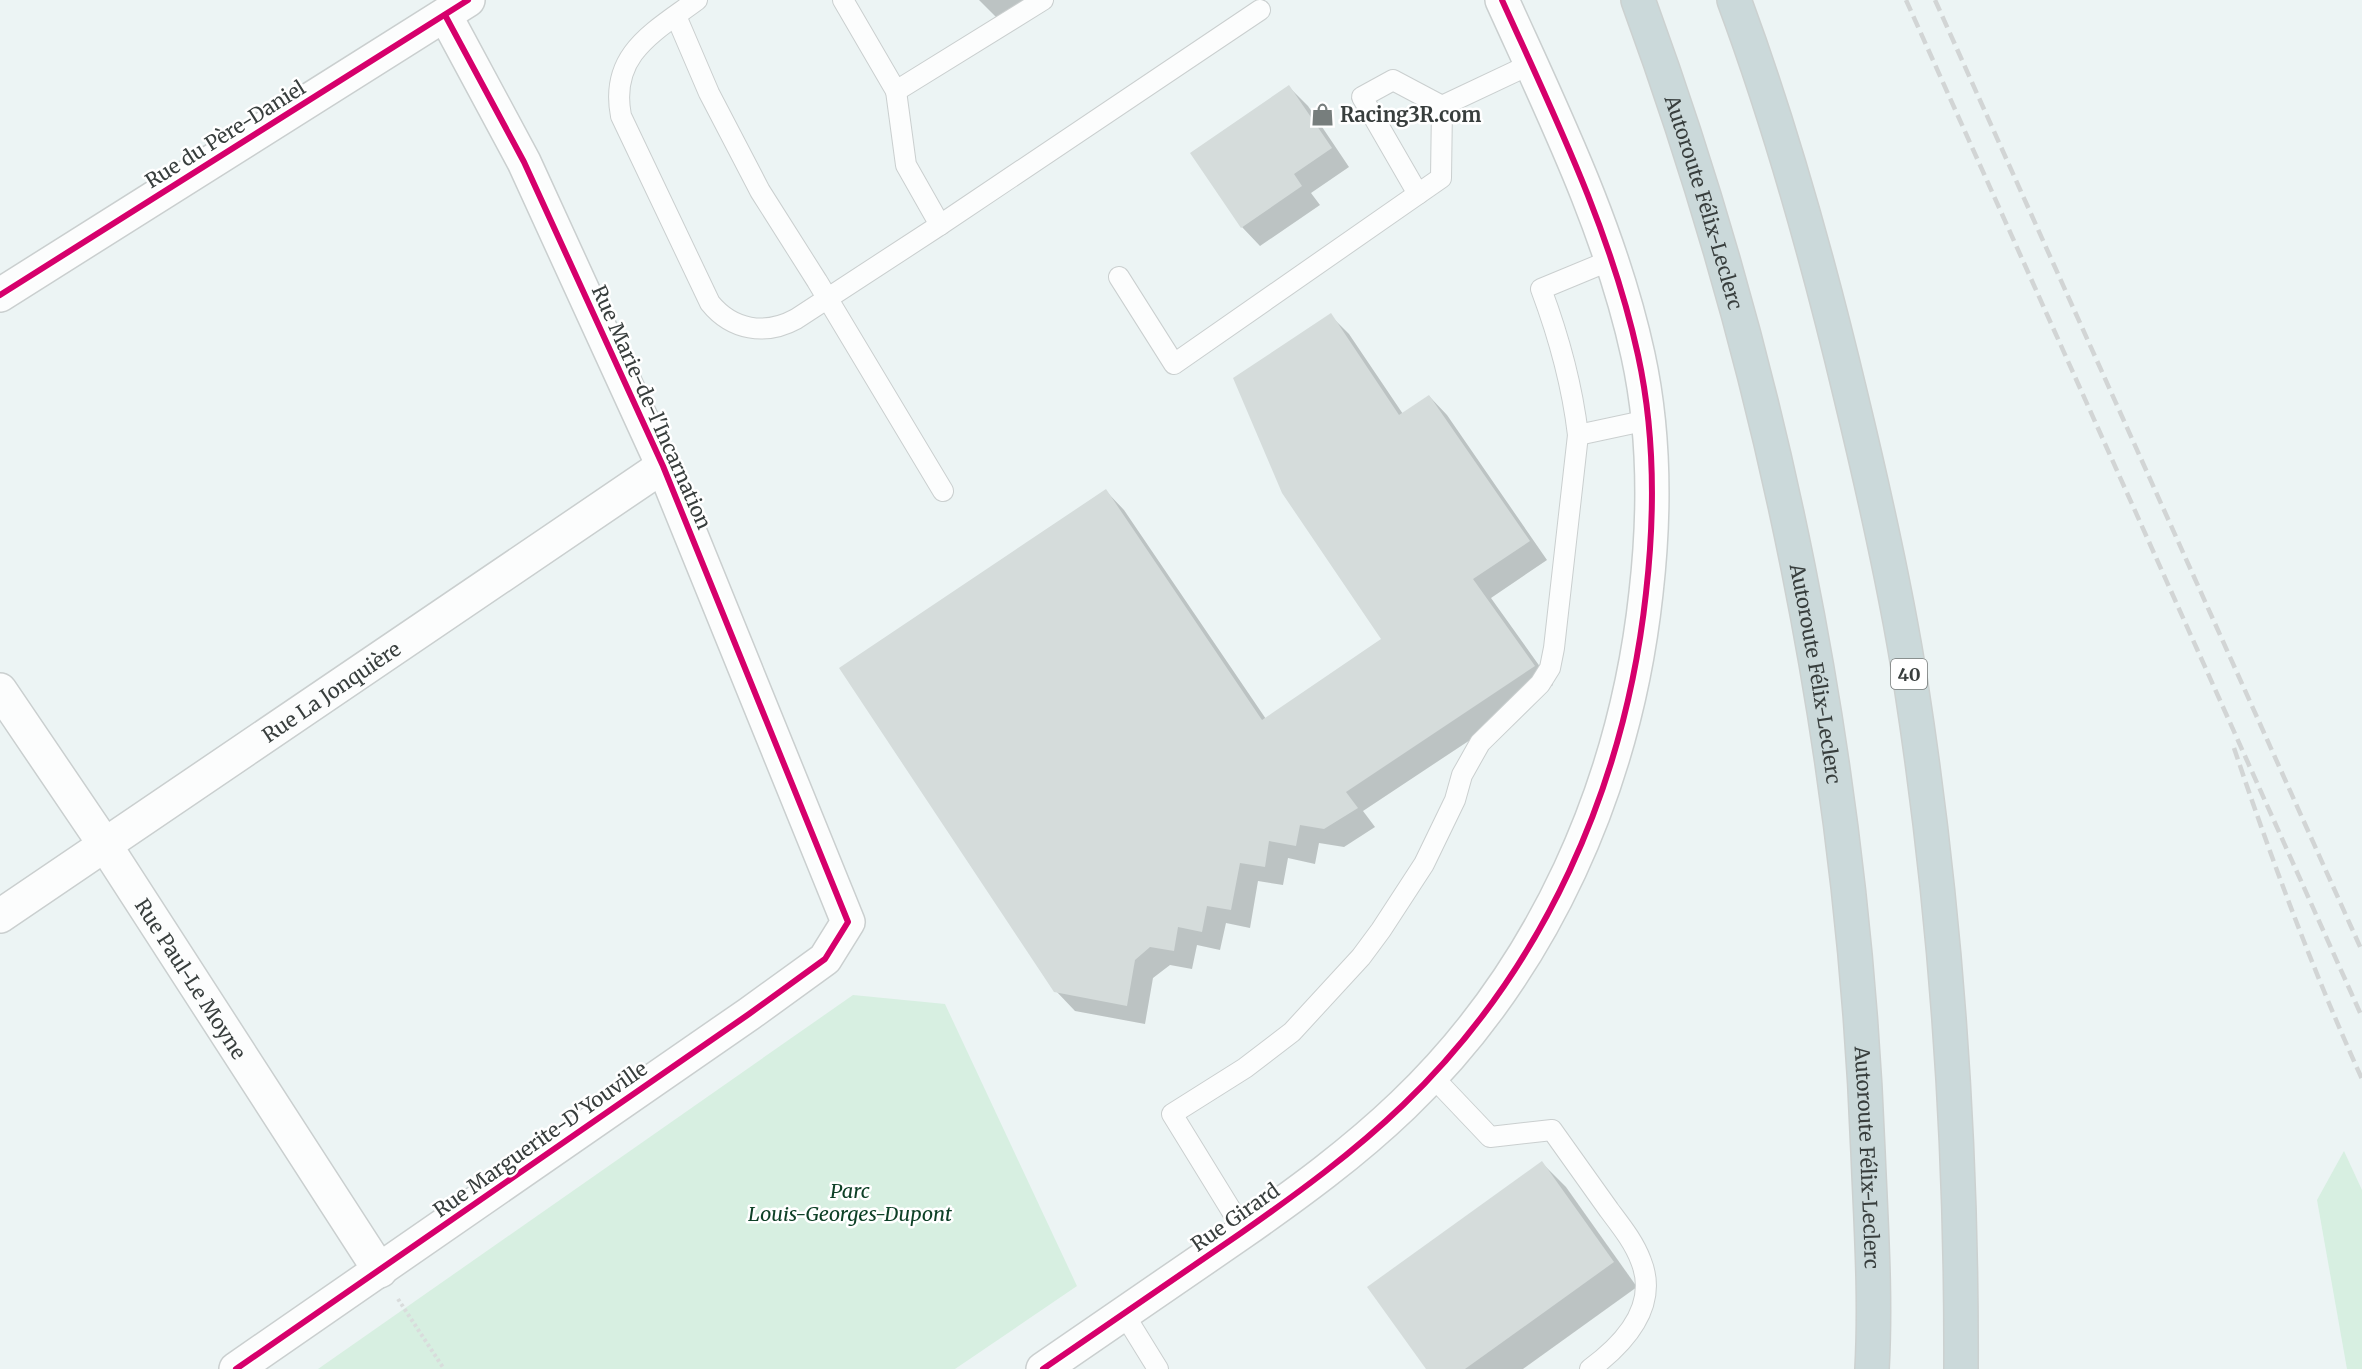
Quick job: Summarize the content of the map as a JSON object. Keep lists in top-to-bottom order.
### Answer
{
  "streets": {
    "highway": ["Autoroute Félix-Leclerc", "40"],
    "street": [
      "Rue du Père-Daniel",
      "Rue Marie-de-l'Incarnation",
      "Rue La Jonquière",
      "Rue Paul-Le Moyne",
      "Rue Marguerite-D'Youville",
      "Rue Girard"
    ]
  },
  "crossings": [
    ["Rue du Père-Daniel", "Rue Marie-de-l'Incarnation"],
    ["Rue Marie-de-l'Incarnation", "Rue La Jonquière"],
    ["Rue Marie-de-l'Incarnation", "Rue Marguerite-D'Youville"],
    ["Rue La Jonquière", "Rue Paul-Le Moyne"],
    ["Rue Paul-Le Moyne", "Rue Marguerite-D'Youville"]
  ],
  "parks": ["Parc Louis-Georges-Dupont"],
  "places": {
    "shop": ["Racing3R.com"]
  }
}
